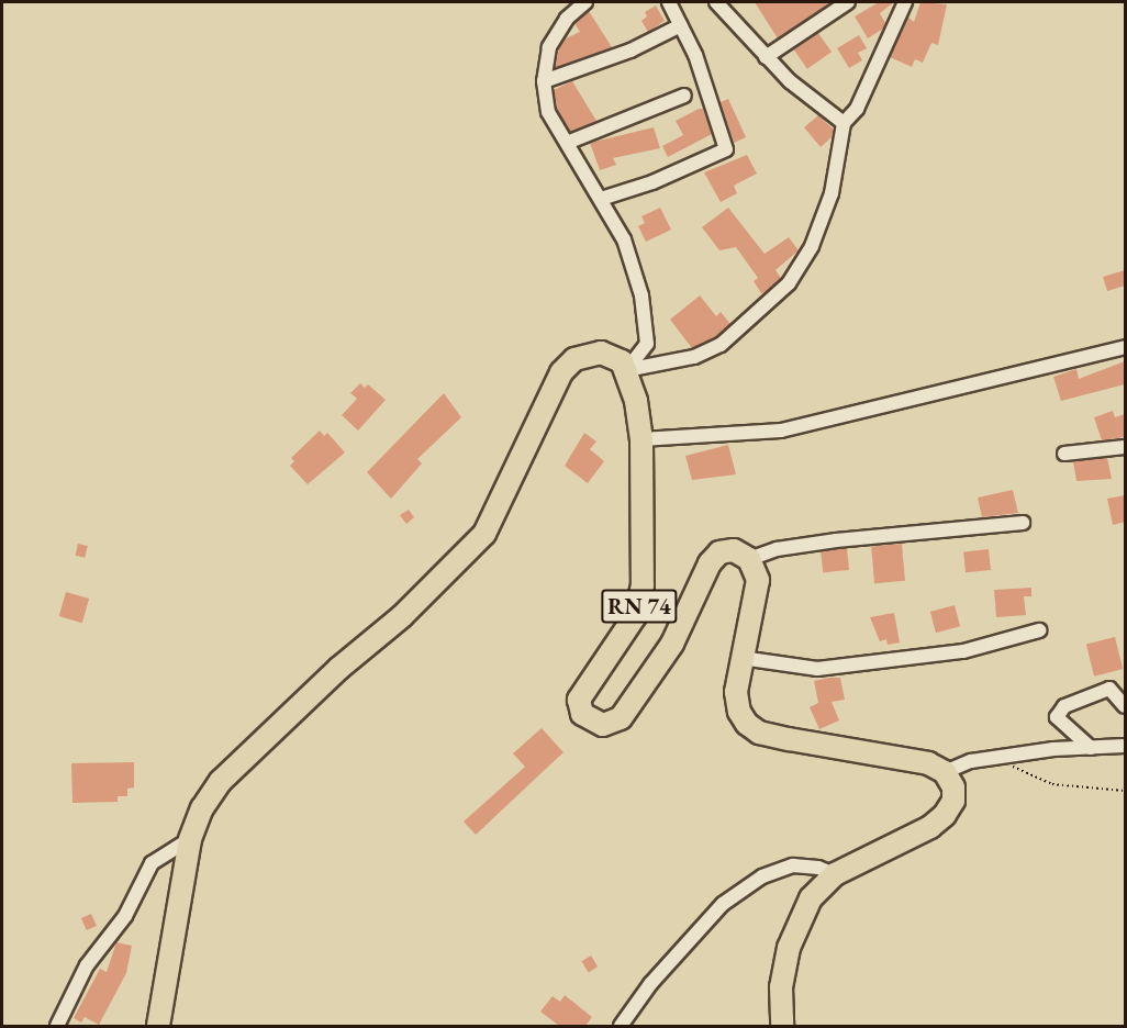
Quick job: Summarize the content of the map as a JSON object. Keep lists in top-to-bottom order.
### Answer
{
  "streets": {
    "main road": ["RN 74"]
  }
}
